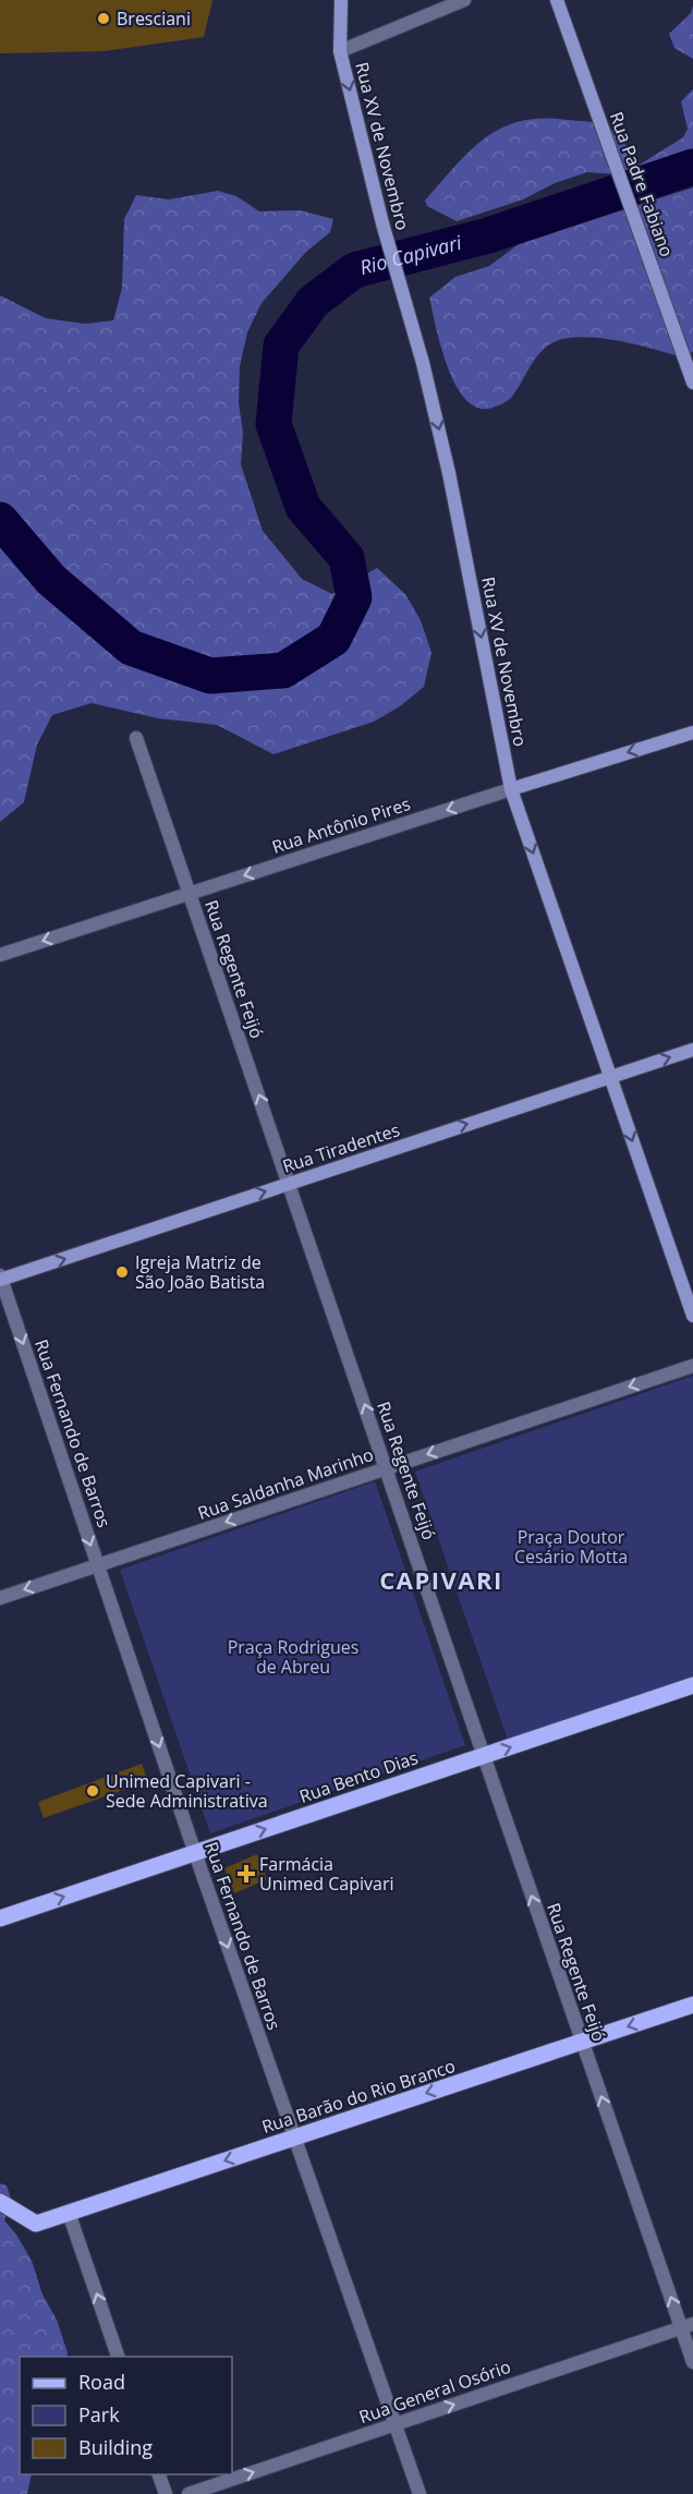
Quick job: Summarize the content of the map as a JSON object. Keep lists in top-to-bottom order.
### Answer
{
  "streets": {
    "main road": [
      "Rua XV de Novembro",
      "Rua Padre Fabiano",
      "Rua Antônio Pires",
      "Rua Tiradentes",
      "Rua Bento Dias",
      "Rua Barão do Rio Branco"
    ],
    "street": [
      "Rua Regente Feijó",
      "Rua Fernando de Barros",
      "Rua Saldanha Marinho",
      "Rua General Osório"
    ]
  },
  "crossings": [
    ["Rua XV de Novembro", "Rua Antônio Pires"],
    ["Rua XV de Novembro", "Rua Tiradentes"],
    ["Rua Antônio Pires", "Rua Regente Feijó"],
    ["Rua Regente Feijó", "Rua Tiradentes"],
    ["Rua Regente Feijó", "Rua Saldanha Marinho"],
    ["Rua Regente Feijó", "Rua Bento Dias"],
    ["Rua Regente Feijó", "Rua Barão do Rio Branco"],
    ["Rua Regente Feijó", "Rua General Osório"],
    ["Rua Tiradentes", "Rua Fernando de Barros"],
    ["Rua Fernando de Barros", "Rua Saldanha Marinho"],
    ["Rua Fernando de Barros", "Rua Bento Dias"],
    ["Rua Fernando de Barros", "Rua Barão do Rio Branco"],
    ["Rua Fernando de Barros", "Rua General Osório"]
  ],
  "one_way": [
    "Rua XV de Novembro",
    "Rua Antônio Pires",
    "Rua Regente Feijó",
    "Rua Tiradentes",
    "Rua Fernando de Barros",
    "Rua Saldanha Marinho",
    "Rua Bento Dias",
    "Rua Barão do Rio Branco",
    "Rua General Osório"
  ],
  "districts": ["CAPIVARI"],
  "water": ["Rio Capivari"],
  "parks": ["Praça Doutor Cesário Motta", "Praça Rodrigues de Abreu"],
  "places": {
    "other": ["Bresciani", "Igreja Matriz de São João Batista", "Unimed Capivari - Sede Administrativa"],
    "health": ["Farmácia Unimed Capivari"]
  },
  "legend": ["Road", "Park", "Building"]
}
